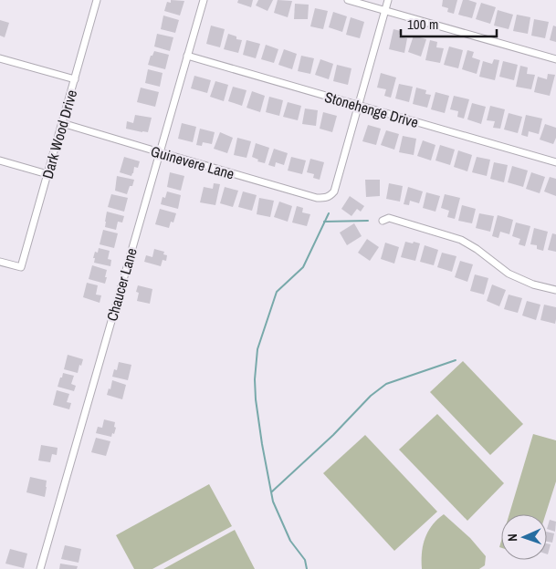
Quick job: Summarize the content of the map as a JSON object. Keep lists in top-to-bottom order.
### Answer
{
  "streets": {
    "street": [
      "Stonehenge Drive",
      "Dark Wood Drive",
      "Guinevere Lane",
      "Chaucer Lane"
    ]
  },
  "crossings": [
    ["Stonehenge Drive", "Guinevere Lane"],
    ["Stonehenge Drive", "Chaucer Lane"],
    ["Dark Wood Drive", "Guinevere Lane"],
    ["Guinevere Lane", "Chaucer Lane"]
  ],
  "scale_bar": "100 m",
  "north": "left"
}
